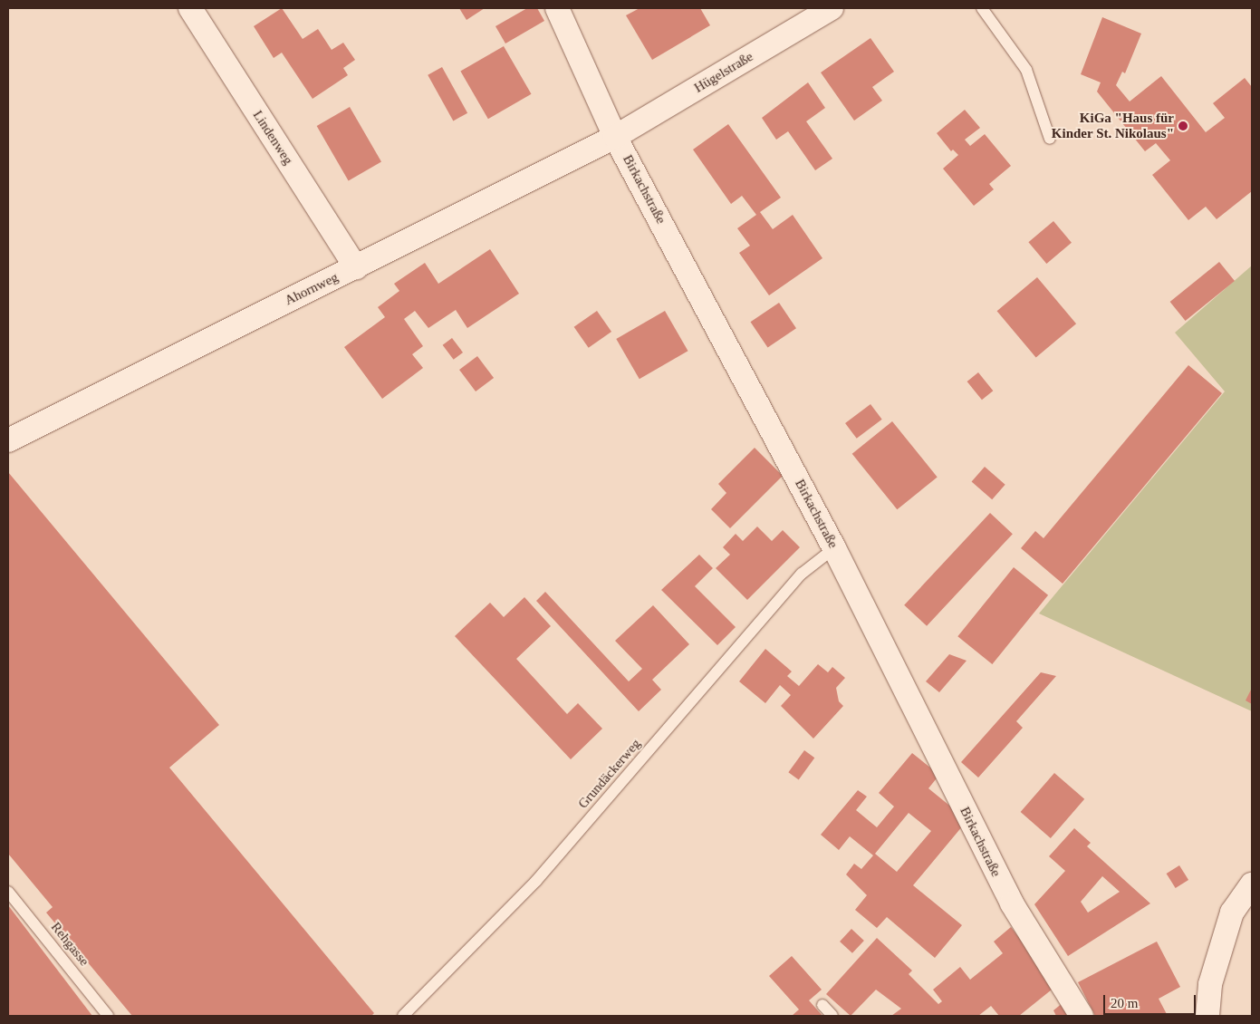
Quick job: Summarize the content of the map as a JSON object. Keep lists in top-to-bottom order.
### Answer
{
  "streets": {
    "street": [
      "Hügelstraße",
      "Lindenweg",
      "Birkachstraße",
      "Ahornweg"
    ],
    "lane": ["Grundäckerweg", "Rehgasse"]
  },
  "crossings": [
    ["Hügelstraße", "Birkachstraße"],
    ["Hügelstraße", "Ahornweg"],
    ["Lindenweg", "Ahornweg"],
    ["Birkachstraße", "Ahornweg"],
    ["Birkachstraße", "Grundäckerweg"]
  ],
  "places": ["KiGa \"Haus für Kinder St. Nikolaus\""],
  "scale_bar": "20 m"
}
